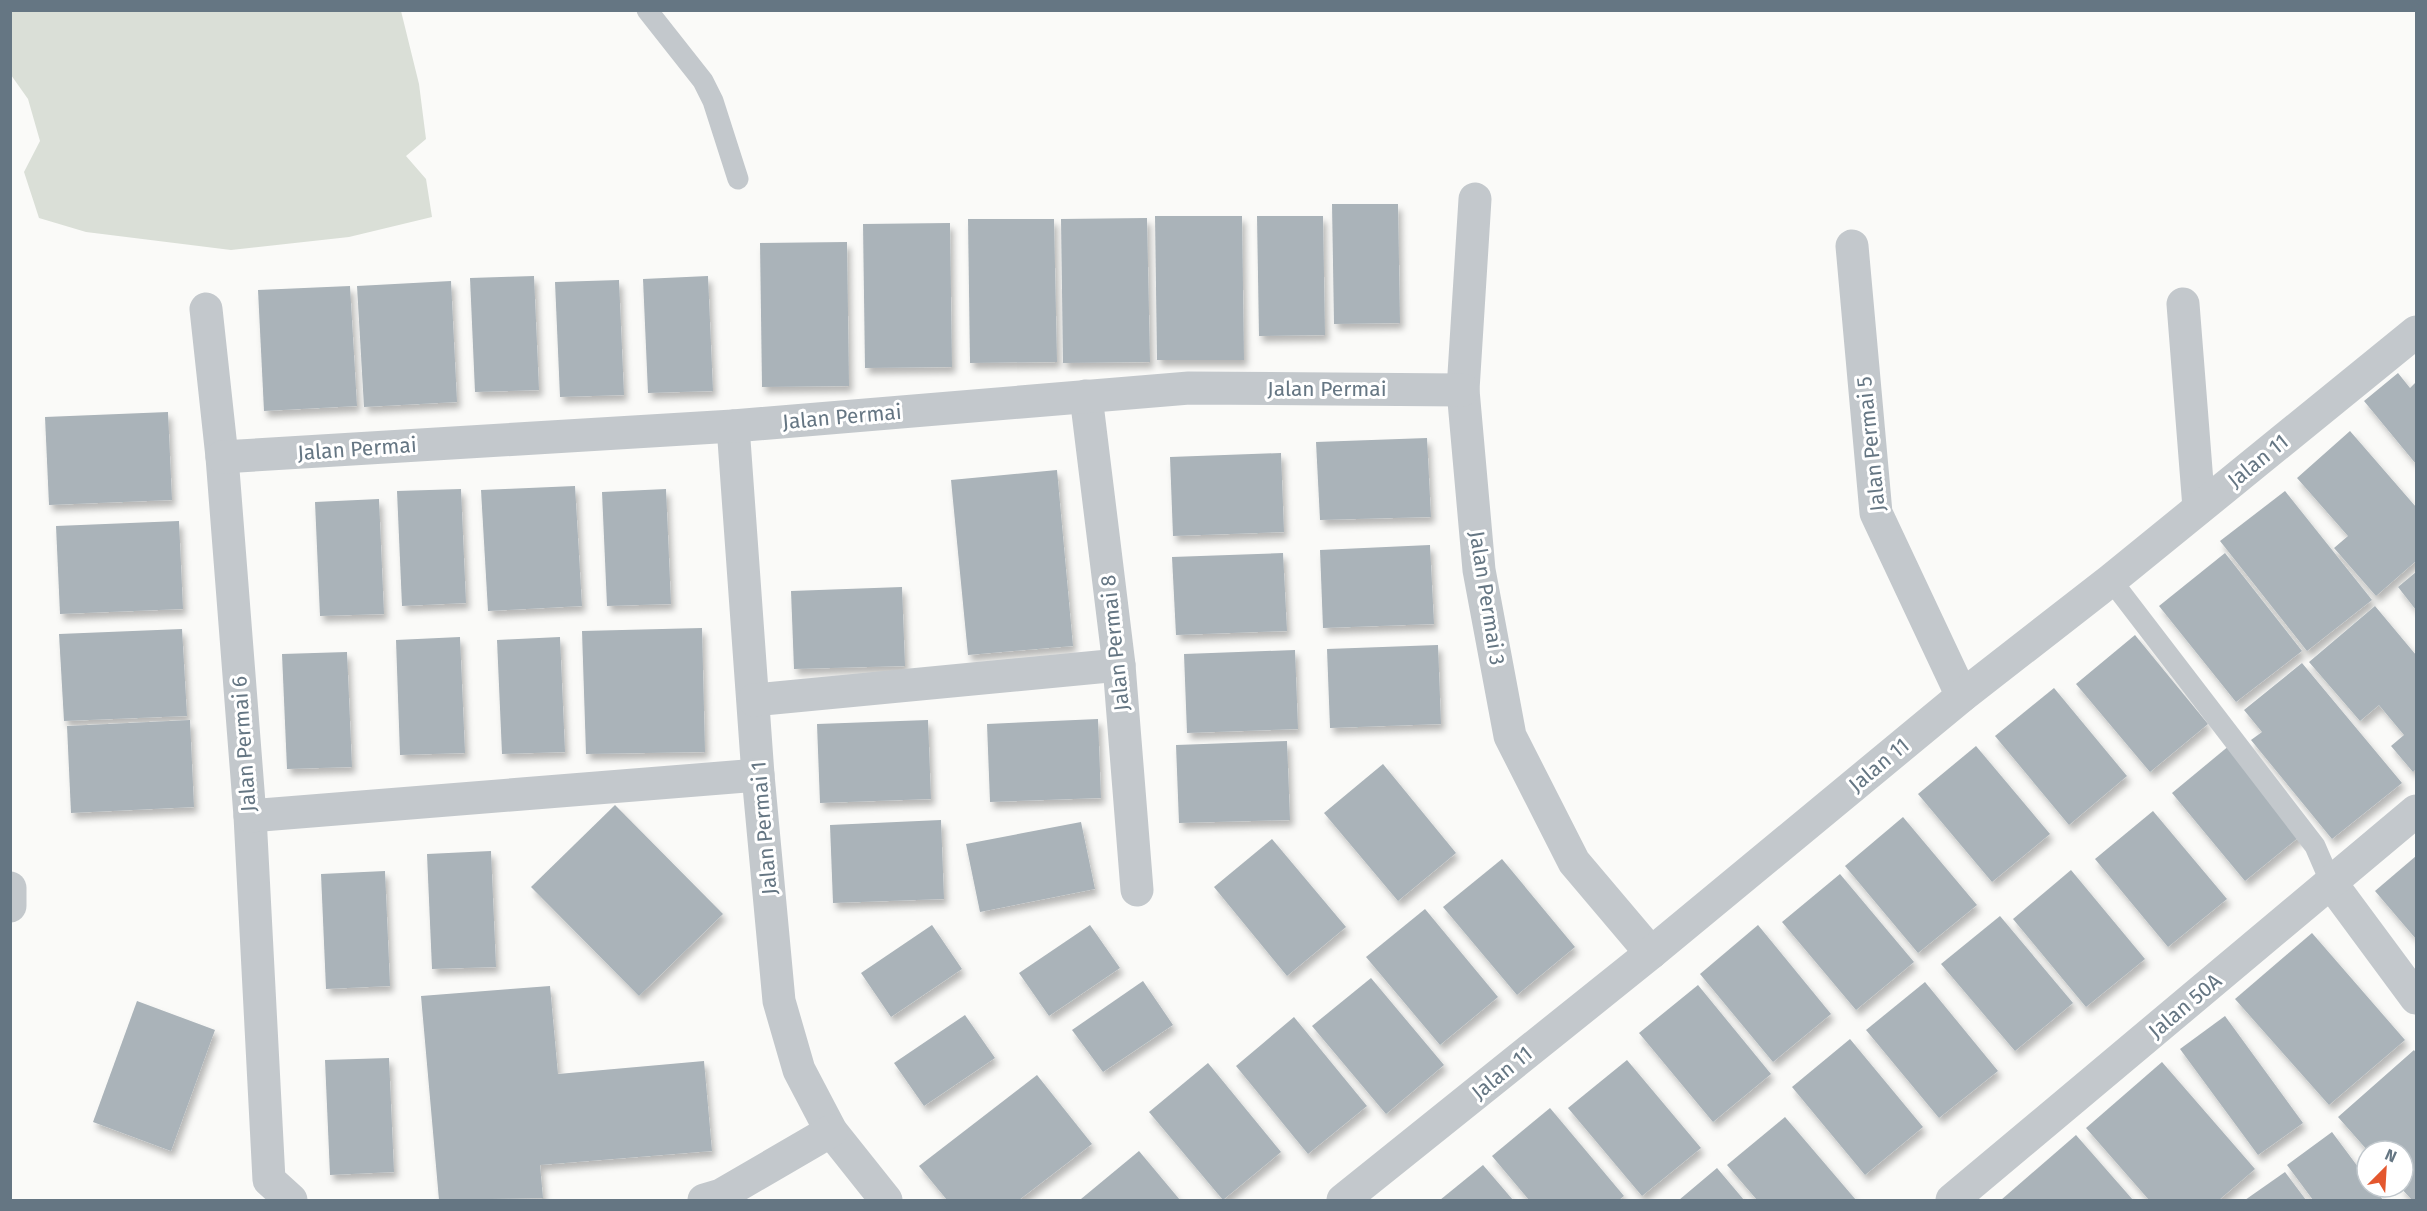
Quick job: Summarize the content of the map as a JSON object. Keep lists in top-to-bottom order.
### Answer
{
  "streets": {
    "street": [
      "Jalan Permai",
      "Jalan Permai 5",
      "Jalan 11",
      "Jalan Permai 3",
      "Jalan Permai 8",
      "Jalan Permai 6",
      "Jalan Permai 1",
      "Jalan 50A"
    ]
  },
  "crossings": [
    ["Jalan Permai", "Jalan Permai 3"],
    ["Jalan Permai", "Jalan Permai 8"],
    ["Jalan Permai", "Jalan Permai 6"],
    ["Jalan Permai", "Jalan Permai 1"],
    ["Jalan Permai 5", "Jalan 11"],
    ["Jalan 11", "Jalan Permai 3"]
  ],
  "north": "top right"
}
